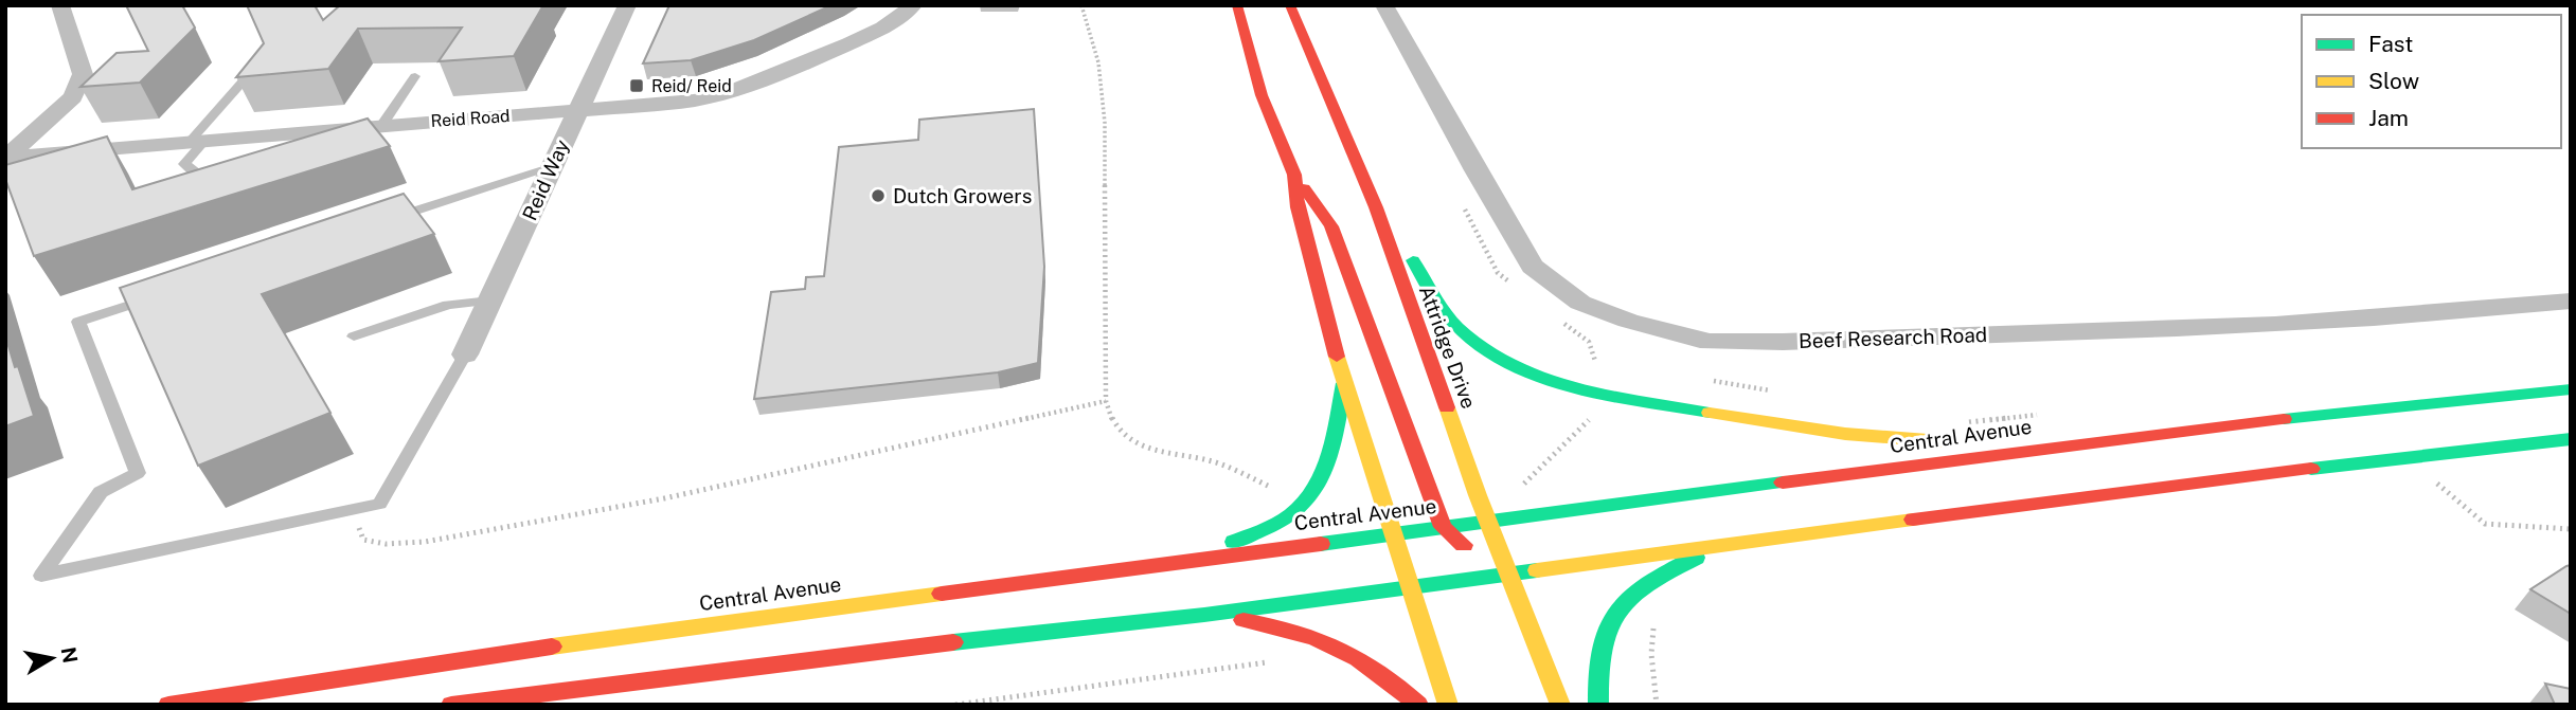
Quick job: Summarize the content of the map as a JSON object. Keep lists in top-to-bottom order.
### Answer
{
  "streets": {
    "main road": ["Attridge Drive", "Central Avenue"],
    "street": ["Reid Road", "Reid Way", "Beef Research Road"]
  },
  "crossings": [
    ["Reid Road", "Reid Way"],
    ["Attridge Drive", "Central Avenue"]
  ],
  "places": {
    "transit": ["Reid/ Reid"],
    "other": ["Dutch Growers"]
  },
  "legend": ["Fast", "Slow", "Jam"],
  "north": "right"
}
